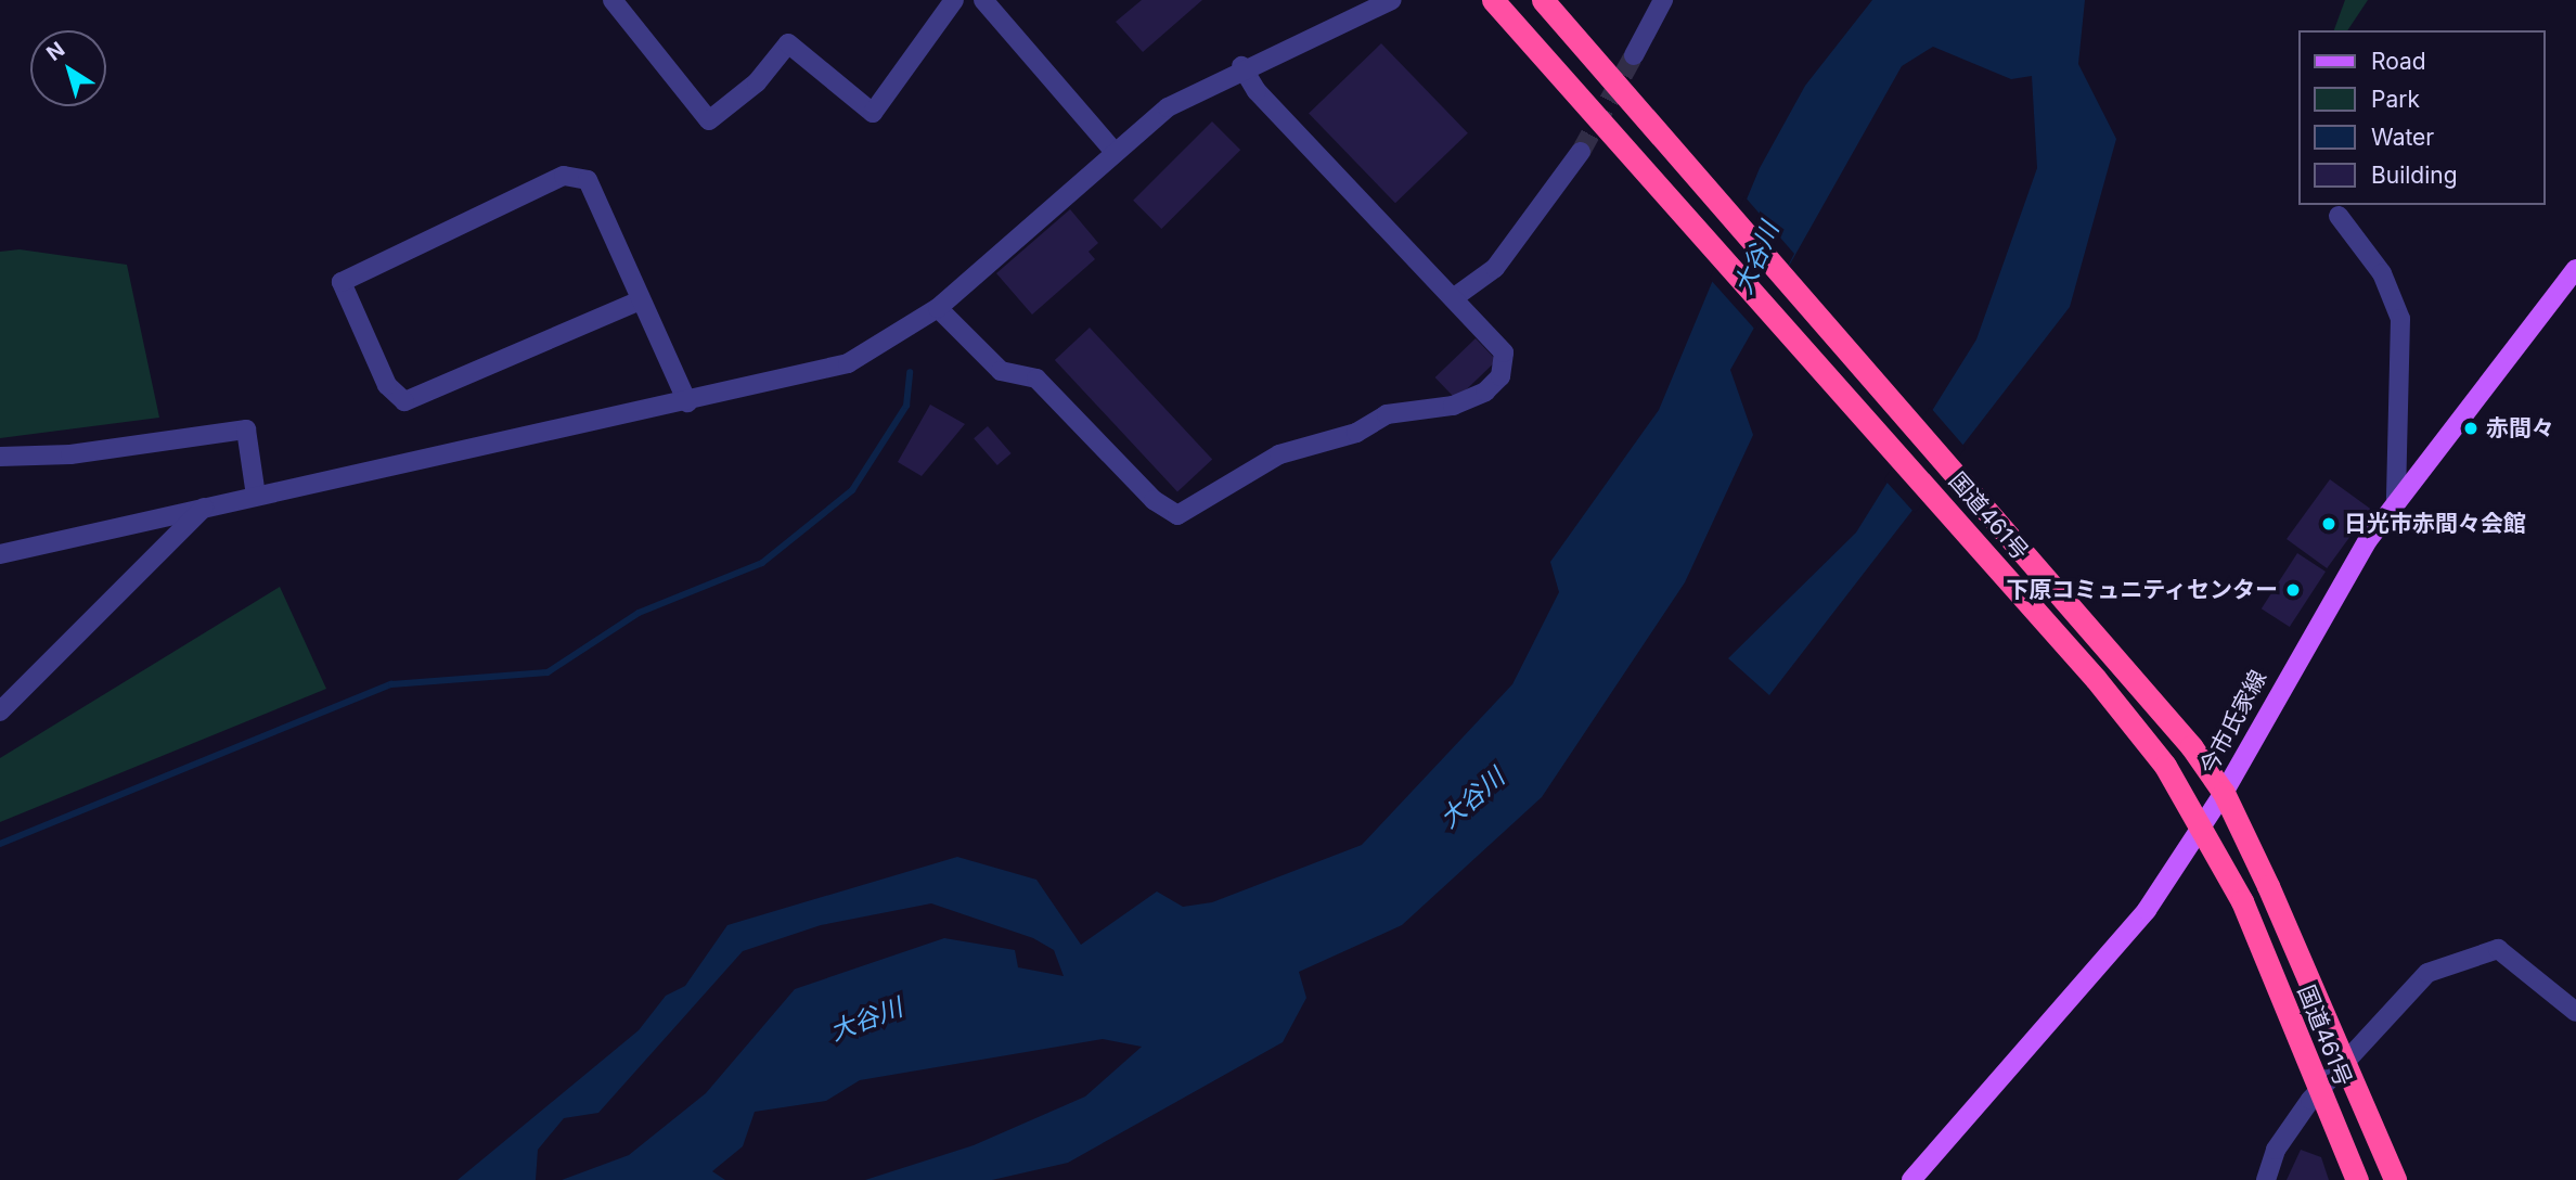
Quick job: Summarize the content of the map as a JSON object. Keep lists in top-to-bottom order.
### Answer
{
  "streets": {
    "highway": ["国道461号"],
    "main road": ["今市氏家線"]
  },
  "crossings": [
    ["国道461号", "今市氏家線"]
  ],
  "water": ["大谷川"],
  "places": ["赤間々", "日光市赤間々会館", "下原コミュニティセンター"],
  "legend": [
    "Road",
    "Park",
    "Water",
    "Building"
  ],
  "north": "top left"
}
